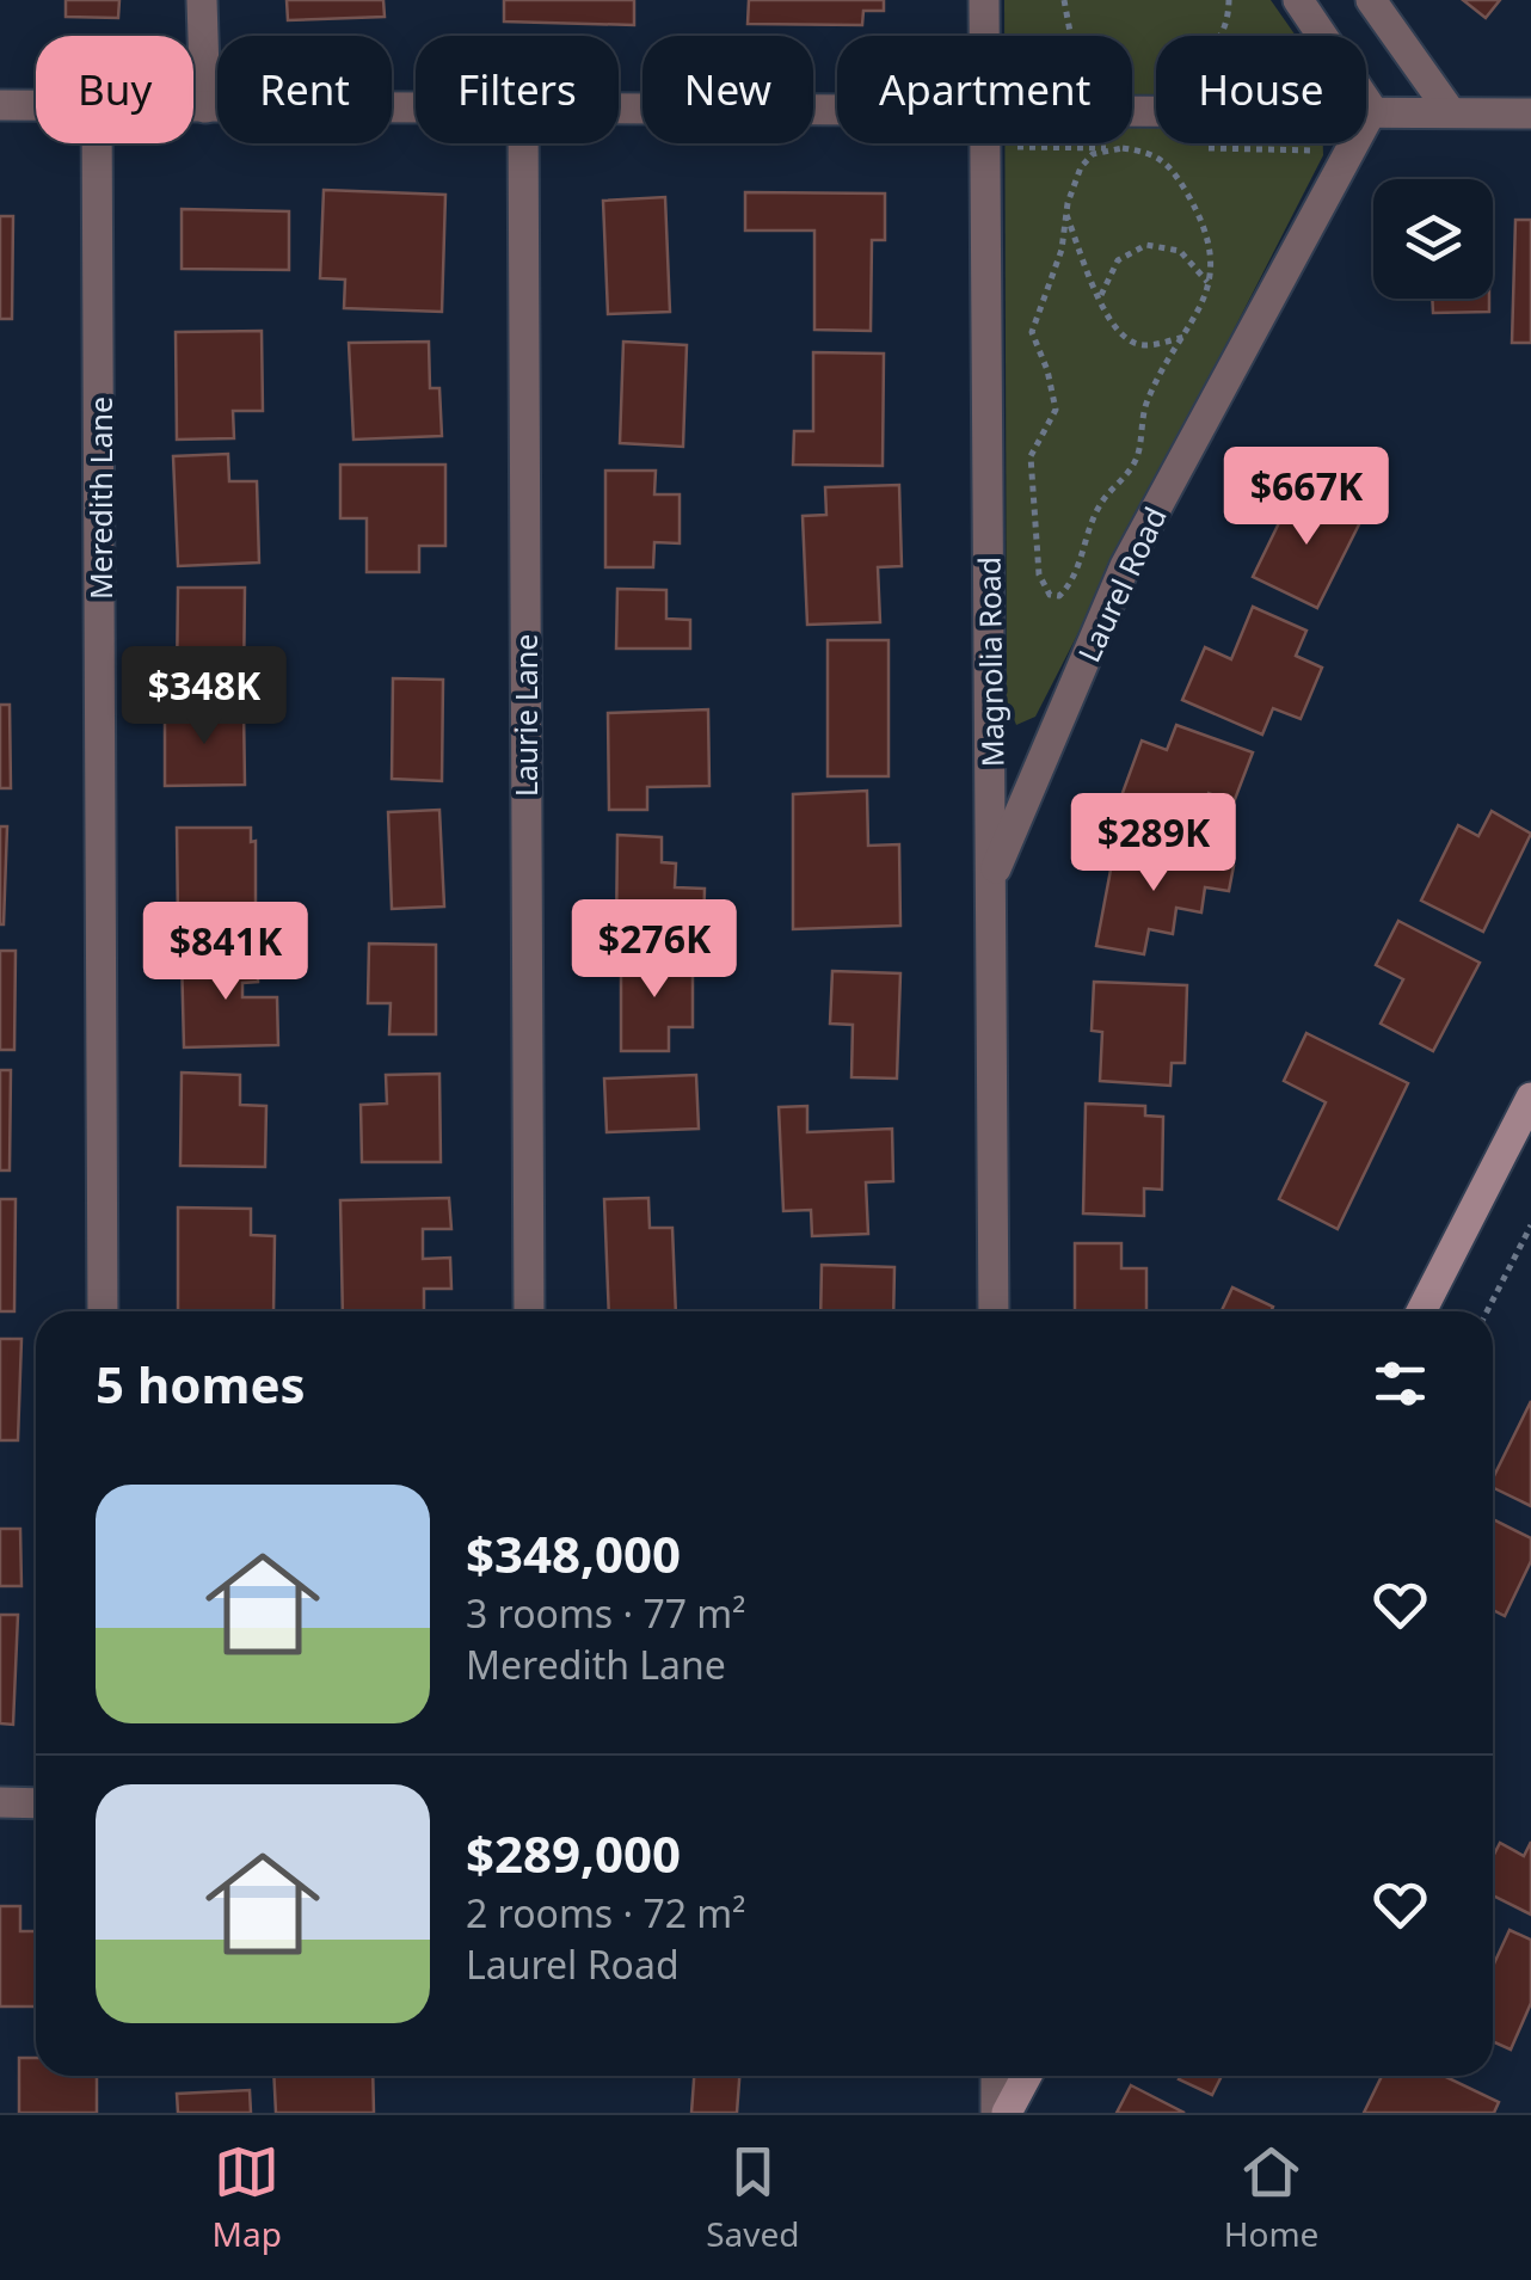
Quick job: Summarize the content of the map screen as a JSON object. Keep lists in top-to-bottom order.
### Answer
{
  "streets": {
    "street": [
      "Meredith Lane",
      "Laurel Road",
      "Magnolia Road",
      "Laurie Lane"
    ]
  },
  "crossings": [
    ["Laurel Road", "Magnolia Road"]
  ],
  "page": {
    "chip": [
      "Buy",
      "Rent",
      "Filters",
      "New",
      "Apartment",
      "House"
    ],
    "price": [
      "$667K",
      "$348K",
      "$289K",
      "$276K",
      "$841K"
    ],
    "heading": "5 homes",
    "list": [
      {
        "name": "$348,000",
        "note": "3 rooms · 77 m² · Meredith Lane"
      },
      {
        "name": "$289,000",
        "note": "2 rooms · 72 m² · Laurel Road"
      }
    ],
    "tabs": ["Map", "Saved", "Home"]
  }
}
